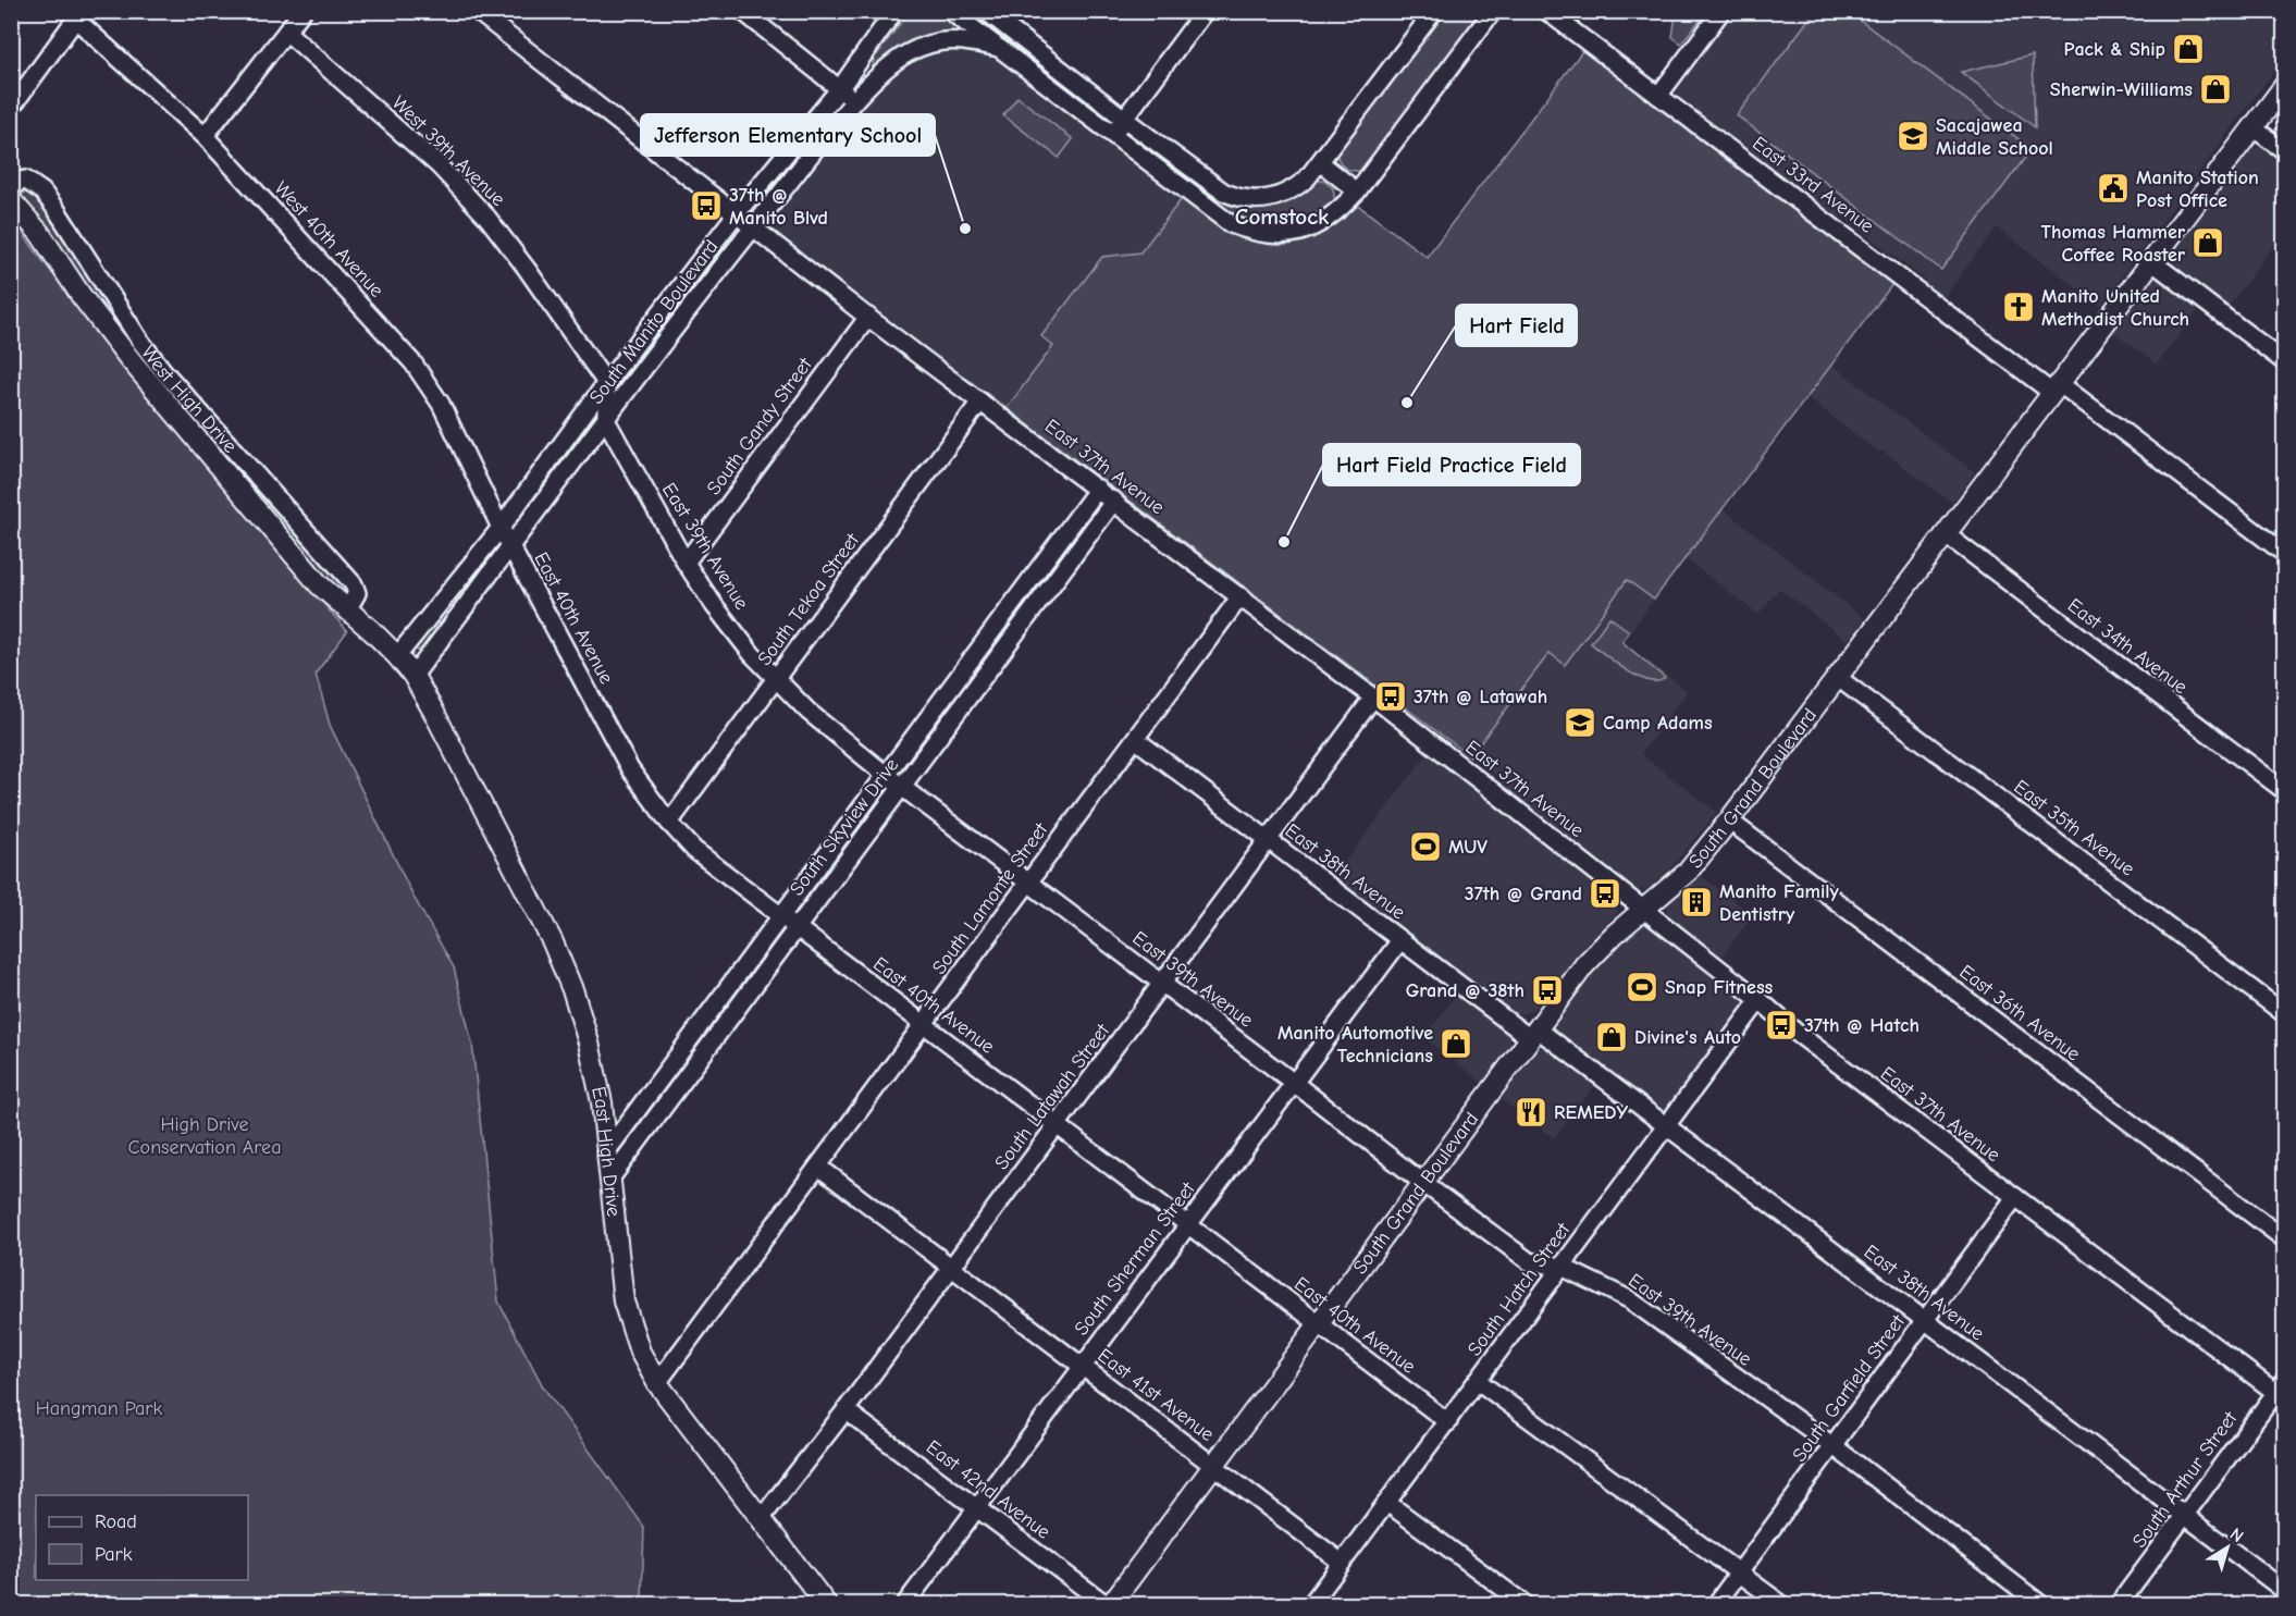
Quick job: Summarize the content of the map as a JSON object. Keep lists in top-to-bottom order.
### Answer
{
  "streets": {
    "main road": ["West High Drive", "South Grand Boulevard", "East High Drive"],
    "street": [
      "West 39th Avenue",
      "East 33rd Avenue",
      "West 40th Avenue",
      "South Manito Boulevard",
      "South Gandy Street",
      "East 37th Avenue",
      "East 39th Avenue",
      "South Tekoa Street",
      "East 40th Avenue",
      "East 34th Avenue",
      "South Skyview Drive",
      "East 35th Avenue",
      "East 38th Avenue",
      "South Lamonte Street",
      "East 36th Avenue",
      "South Latawah Street",
      "South Sherman Street",
      "South Hatch Street",
      "South Garfield Street",
      "East 41st Avenue",
      "South Arthur Street",
      "East 42nd Avenue"
    ]
  },
  "crossings": [
    ["West 39th Avenue", "South Manito Boulevard"],
    ["East 33rd Avenue", "South Grand Boulevard"],
    ["West 40th Avenue", "South Manito Boulevard"],
    ["West 40th Avenue", "East 40th Avenue"],
    ["South Manito Boulevard", "West High Drive"],
    ["South Manito Boulevard", "East 37th Avenue"],
    ["South Manito Boulevard", "East 39th Avenue"],
    ["South Manito Boulevard", "East 40th Avenue"],
    ["South Manito Boulevard", "East High Drive"],
    ["West High Drive", "East High Drive"],
    ["South Gandy Street", "East 37th Avenue"],
    ["South Gandy Street", "East 39th Avenue"],
    ["East 37th Avenue", "South Tekoa Street"],
    ["East 37th Avenue", "South Grand Boulevard"],
    ["East 37th Avenue", "South Skyview Drive"],
    ["East 37th Avenue", "South Lamonte Street"],
    ["East 37th Avenue", "South Latawah Street"],
    ["East 37th Avenue", "South Hatch Street"],
    ["East 37th Avenue", "South Garfield Street"],
    ["East 37th Avenue", "South Arthur Street"],
    ["East 39th Avenue", "South Tekoa Street"],
    ["East 39th Avenue", "South Grand Boulevard"],
    ["East 39th Avenue", "South Skyview Drive"],
    ["East 39th Avenue", "South Lamonte Street"],
    ["East 39th Avenue", "South Latawah Street"],
    ["East 39th Avenue", "South Sherman Street"],
    ["East 39th Avenue", "South Hatch Street"],
    ["East 39th Avenue", "South Garfield Street"],
    ["South Tekoa Street", "East 40th Avenue"],
    ["East 40th Avenue", "South Grand Boulevard"],
    ["East 40th Avenue", "South Skyview Drive"],
    ["East 40th Avenue", "South Lamonte Street"],
    ["East 40th Avenue", "South Latawah Street"],
    ["East 40th Avenue", "South Sherman Street"],
    ["East 40th Avenue", "South Hatch Street"],
    ["East 34th Avenue", "South Grand Boulevard"],
    ["South Grand Boulevard", "East 35th Avenue"],
    ["South Grand Boulevard", "East 38th Avenue"],
    ["South Grand Boulevard", "East 36th Avenue"],
    ["South Grand Boulevard", "East 41st Avenue"],
    ["South Skyview Drive", "East High Drive"],
    ["East 38th Avenue", "South Lamonte Street"],
    ["East 38th Avenue", "South Latawah Street"],
    ["East 38th Avenue", "South Sherman Street"],
    ["East 38th Avenue", "South Hatch Street"],
    ["East 38th Avenue", "South Garfield Street"],
    ["East 38th Avenue", "South Arthur Street"],
    ["South Lamonte Street", "East High Drive"],
    ["South Lamonte Street", "East 41st Avenue"],
    ["South Latawah Street", "East High Drive"],
    ["South Latawah Street", "East 41st Avenue"],
    ["South Latawah Street", "East 42nd Avenue"],
    ["South Sherman Street", "East 41st Avenue"],
    ["South Sherman Street", "East 42nd Avenue"],
    ["South Hatch Street", "East 41st Avenue"]
  ],
  "districts": ["Comstock"],
  "parks": ["High Drive Conservation Area", "Hangman Park"],
  "places": {
    "shop": [
      "Pack & Ship",
      "Sherwin-Williams",
      "Thomas Hammer Coffee Roaster",
      "Divine's Auto",
      "Manito Automotive Technicians"
    ],
    "school or university": ["Sacajawea Middle School", "Camp Adams"],
    "public building": ["Manito Station Post Office"],
    "bus stop": [
      "37th @ Manito Blvd",
      "37th @ Latawah",
      "37th @ Grand",
      "Grand @ 38th",
      "37th @ Hatch"
    ],
    "other": ["Jefferson Elementary School", "Hart Field", "Hart Field Practice Field"],
    "church": ["Manito United Methodist Church"],
    "sports": ["MUV", "Snap Fitness"],
    "building": ["Manito Family Dentistry"],
    "restaurant": ["REMEDY"]
  },
  "legend": ["Road", "Park"],
  "north": "top right"
}
